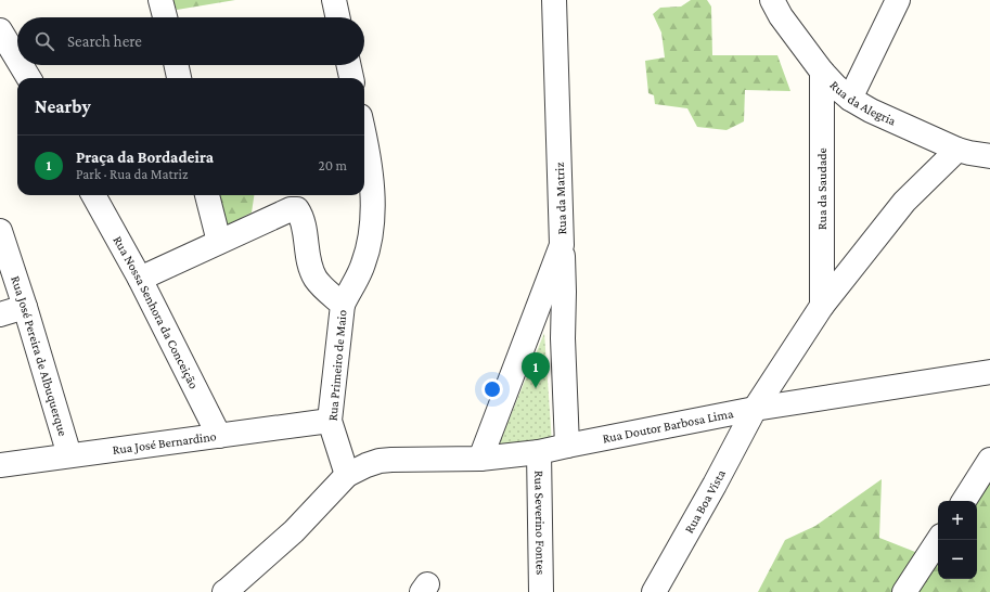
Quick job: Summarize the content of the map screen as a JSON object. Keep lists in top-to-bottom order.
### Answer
{
  "streets": {
    "street": [
      "Rua da Alegria",
      "Rua da Saudade",
      "Rua da Matriz",
      "Rua Nossa Senhora da Conceição",
      "Rua José Pereira de Albuquerque",
      "Rua Primeiro de Maio",
      "Rua Doutor Barbosa Lima",
      "Rua José Bernardino",
      "Rua Boa Vista",
      "Rua Severino Fontes"
    ]
  },
  "crossings": [
    ["Rua da Alegria", "Rua da Saudade"],
    ["Rua da Matriz", "Rua Doutor Barbosa Lima"],
    ["Rua Nossa Senhora da Conceição", "Rua José Bernardino"],
    ["Rua José Pereira de Albuquerque", "Rua José Bernardino"],
    ["Rua Primeiro de Maio", "Rua Doutor Barbosa Lima"],
    ["Rua Primeiro de Maio", "Rua José Bernardino"],
    ["Rua Doutor Barbosa Lima", "Rua Boa Vista"],
    ["Rua Doutor Barbosa Lima", "Rua Severino Fontes"]
  ],
  "page": {
    "search": "Search here",
    "heading": "Nearby",
    "list": [
      {
        "mark": "1",
        "name": "Praça da Bordadeira",
        "note": "Park · Rua da Matriz",
        "value": "20 m"
      }
    ],
    "pins": "1",
    "map_buttons": ["+", "−"]
  }
}
